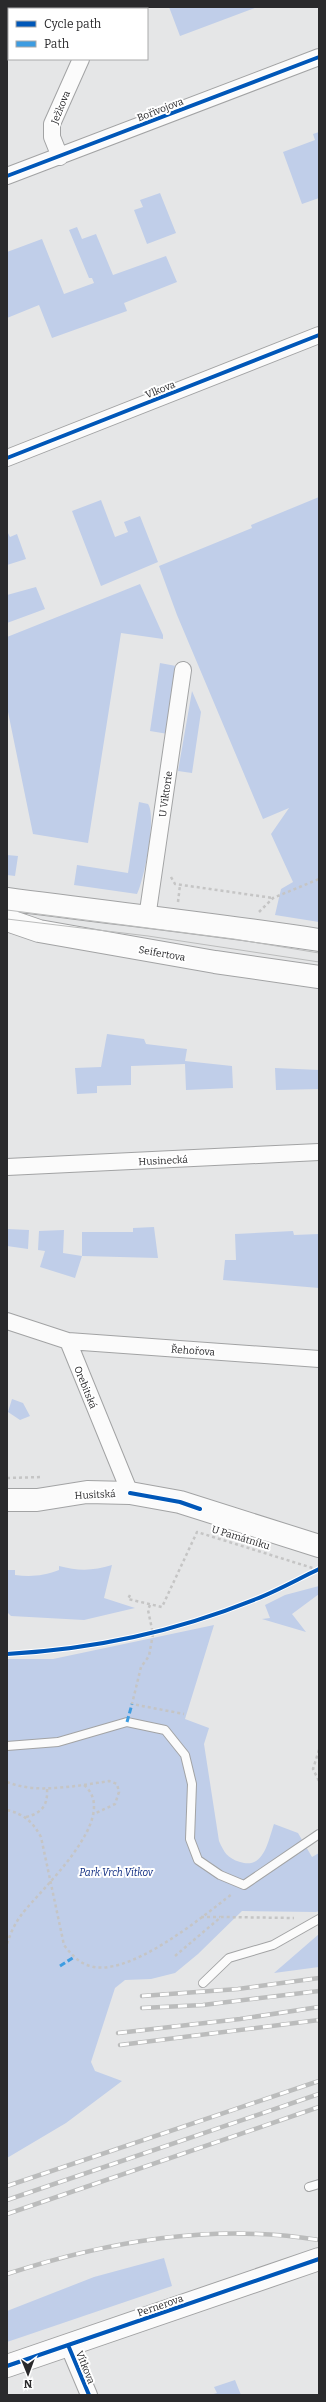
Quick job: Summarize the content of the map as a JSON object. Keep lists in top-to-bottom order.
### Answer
{
  "streets": {
    "street": [
      "Ježkova",
      "Bořivojova",
      "Vlkova",
      "U Viktorie",
      "Seifertova",
      "Husinecká",
      "Řehořova",
      "Orebitská",
      "Husitská",
      "Pernerova",
      "Vítkova"
    ],
    "path": ["U Památníku"]
  },
  "crossings": [
    ["Ježkova", "Bořivojova"],
    ["Řehořova", "Orebitská"],
    ["Orebitská", "Husitská"],
    ["Pernerova", "Vítkova"]
  ],
  "parks": ["Park Vrch Vítkov"],
  "legend": ["Cycle path", "Path"],
  "north": "bottom"
}
